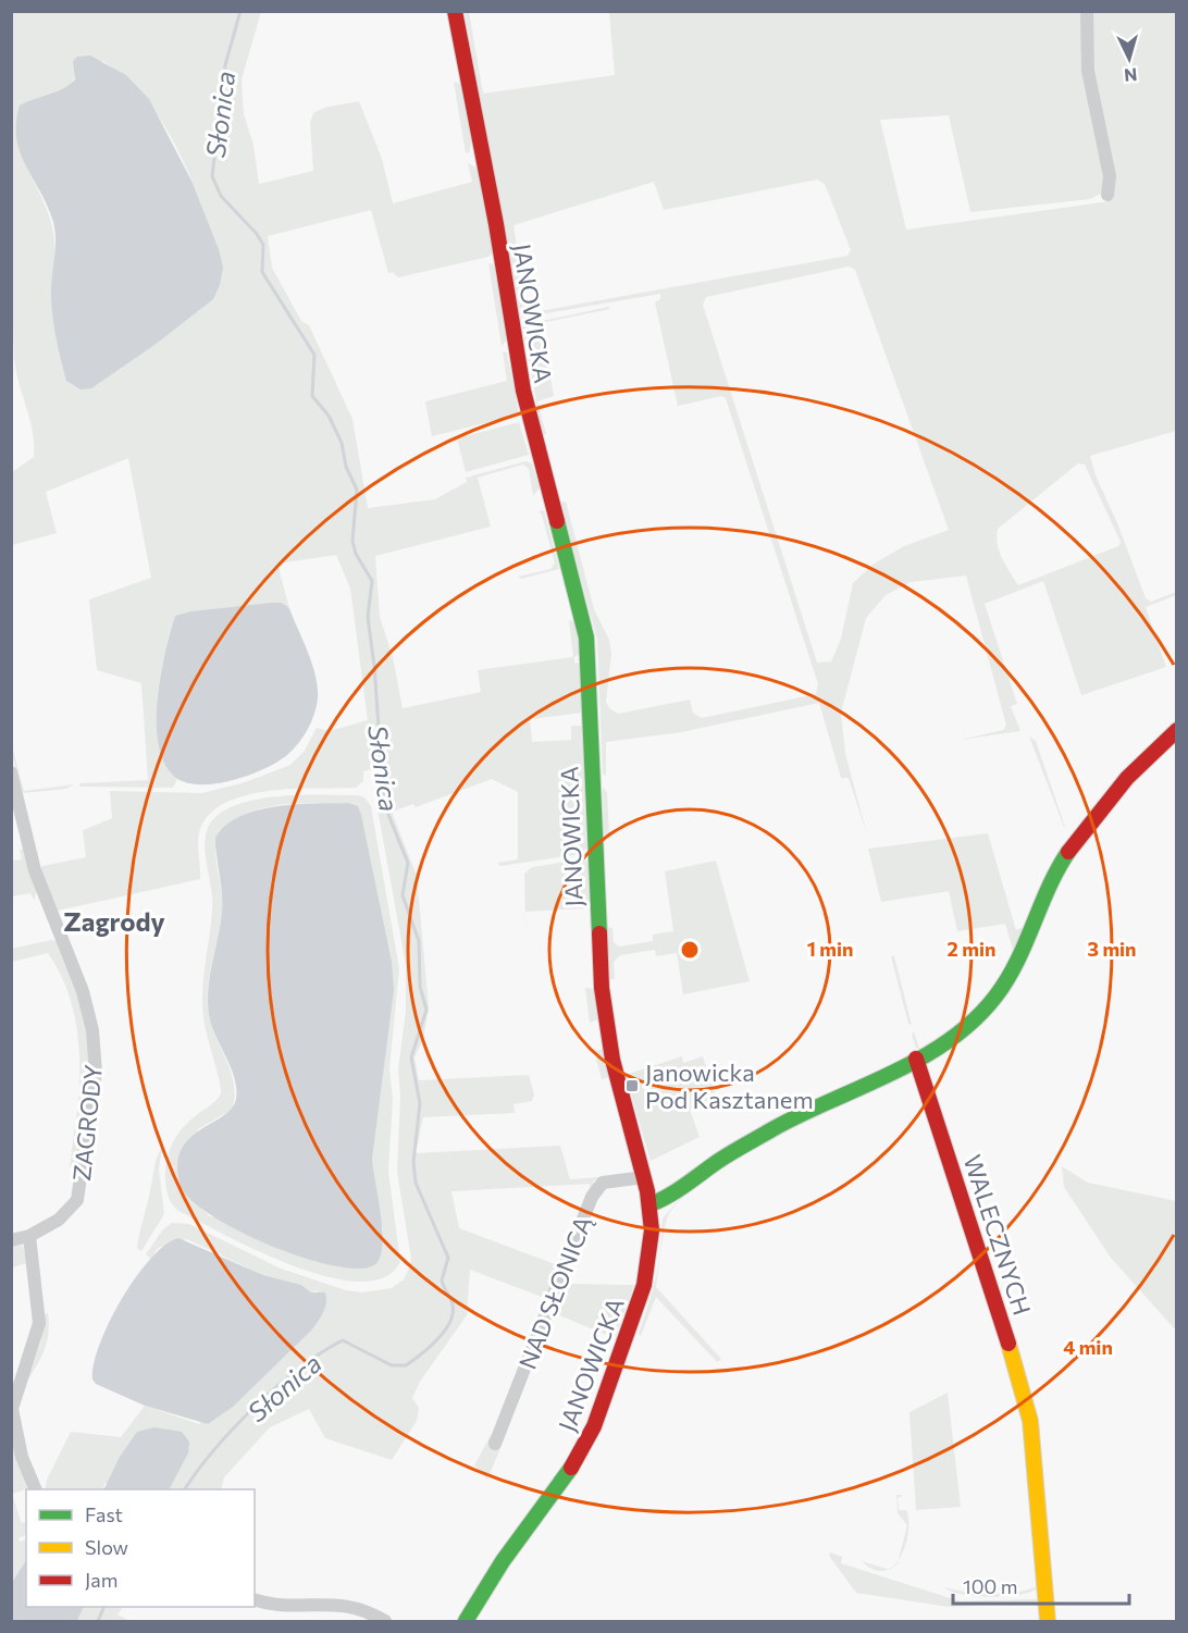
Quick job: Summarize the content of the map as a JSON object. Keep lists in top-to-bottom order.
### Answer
{
  "streets": {
    "street": [
      "JANOWICKA",
      "ZAGRODY",
      "WALECZNYCH",
      "NAD SŁONICĄ"
    ]
  },
  "crossings": [
    ["JANOWICKA", "NAD SŁONICĄ"]
  ],
  "districts": ["Zagrody"],
  "water": ["Słonica"],
  "places": {
    "transit": ["Janowicka Pod Kasztanem"]
  },
  "legend": ["Fast", "Slow", "Jam"],
  "scale_bar": "100 m",
  "north": "bottom",
  "rings": [
    "1 min",
    "2 min",
    "3 min",
    "4 min"
  ]
}
